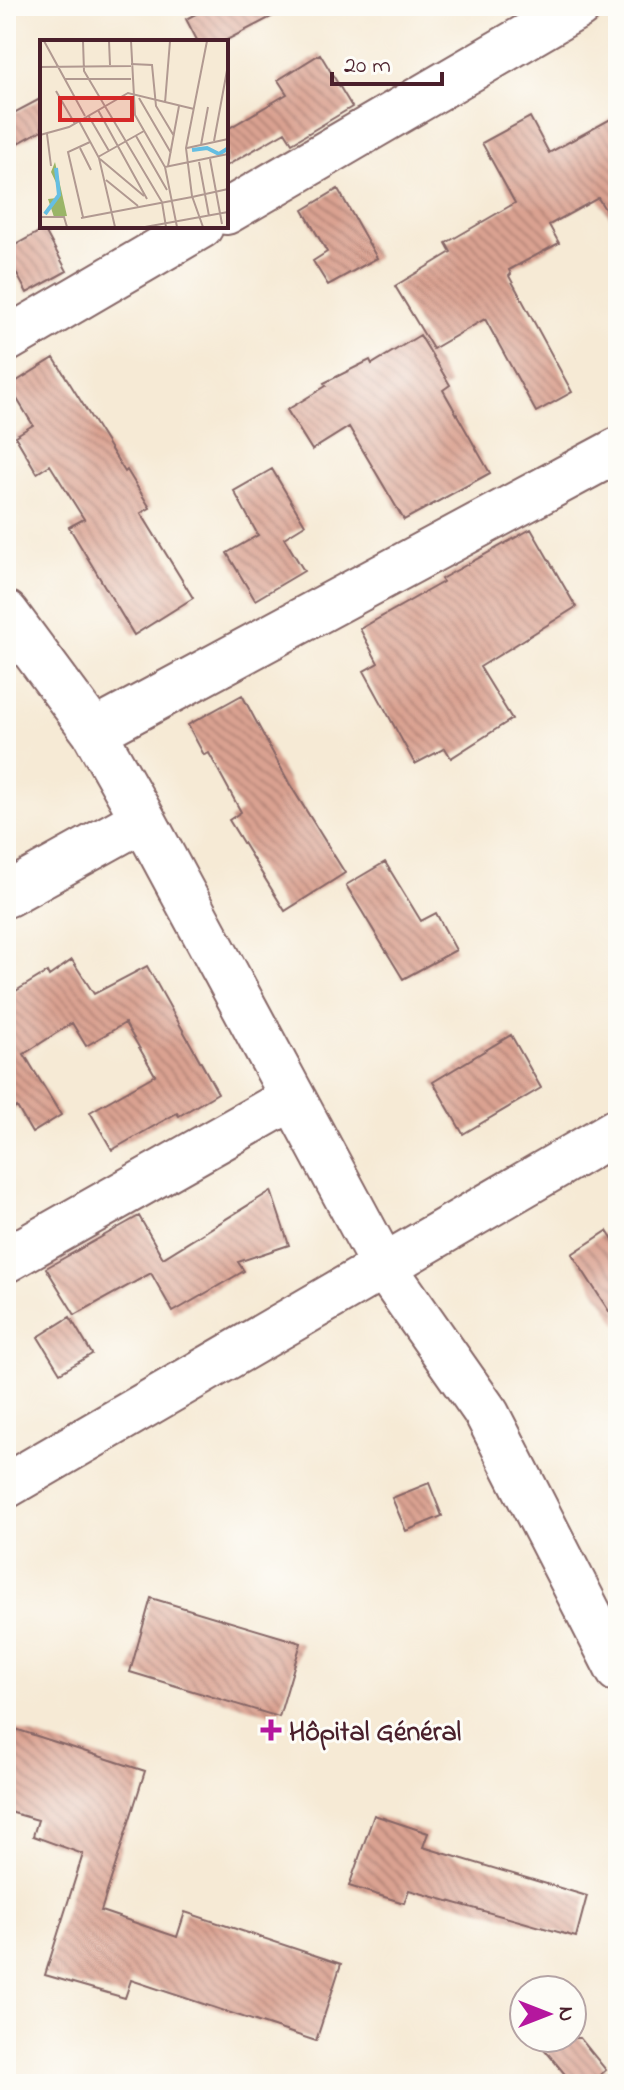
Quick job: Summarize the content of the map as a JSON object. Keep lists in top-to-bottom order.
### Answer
{
  "places": {
    "health": ["Hôpital Général"]
  },
  "scale_bar": "20 m",
  "north": "right"
}
